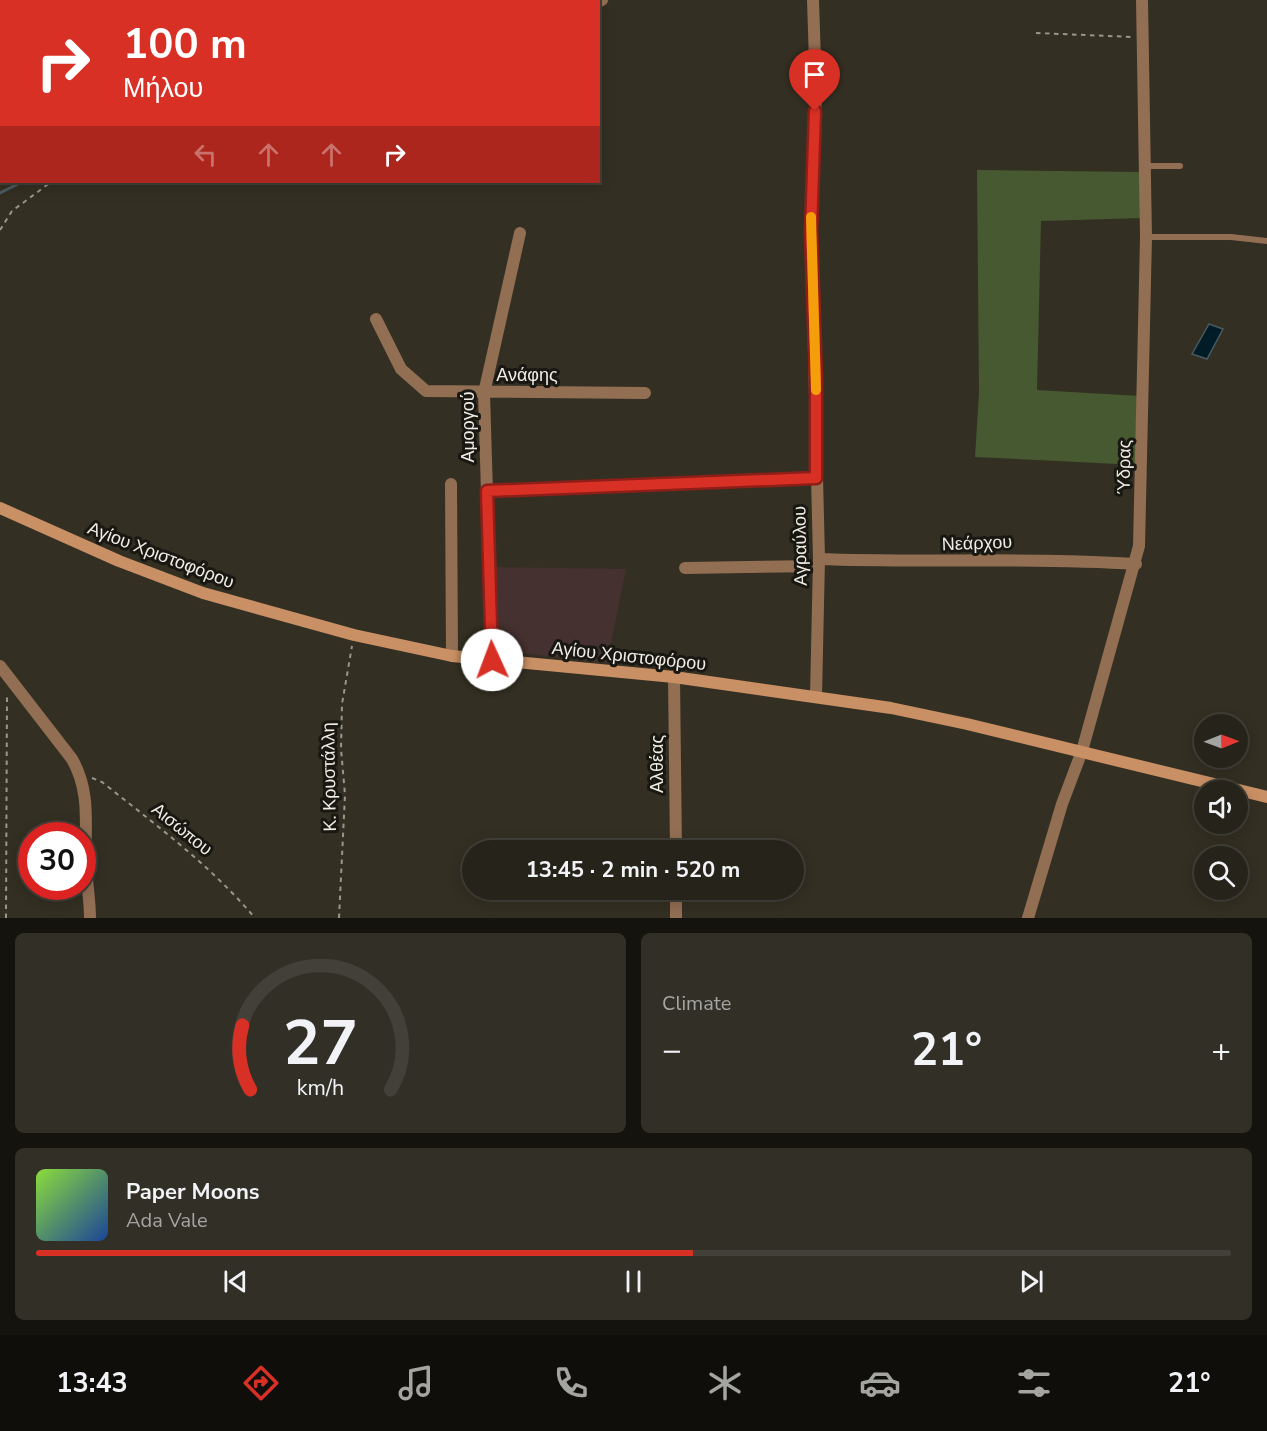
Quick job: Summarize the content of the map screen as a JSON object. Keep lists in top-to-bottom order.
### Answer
{
  "streets": {
    "main road": ["Αγίου Χριστοφόρου"],
    "street": [
      "Ανάφης",
      "Αμοργού",
      "Ύδρας",
      "Νεάρχου",
      "Αγραύλου",
      "Αλθέας"
    ],
    "path": ["Κ. Κρυστάλλη", "Αισώπου"]
  },
  "crossings": [
    ["Ανάφης", "Αμοργού"],
    ["Αμοργού", "Αγίου Χριστοφόρου"],
    ["Ύδρας", "Νεάρχου"],
    ["Ύδρας", "Αγίου Χριστοφόρου"],
    ["Νεάρχου", "Αγραύλου"],
    ["Αγραύλου", "Αγίου Χριστοφόρου"],
    ["Αγίου Χριστοφόρου", "Αλθέας"],
    ["Αγίου Χριστοφόρου", "Κ. Κρυστάλλη"]
  ],
  "north": "right",
  "page": {
    "turn": ["100 m", "Μήλου"],
    "limit": "30",
    "trip": "13:45 · 2 min · 520 m",
    "tile": "Climate",
    "heat": ["−", "21°", "+"],
    "song": ["Paper Moons", "Ada Vale"],
    "tabs": ["13:43", "21°"],
    "gauge": ["27", "km/h"]
  }
}
